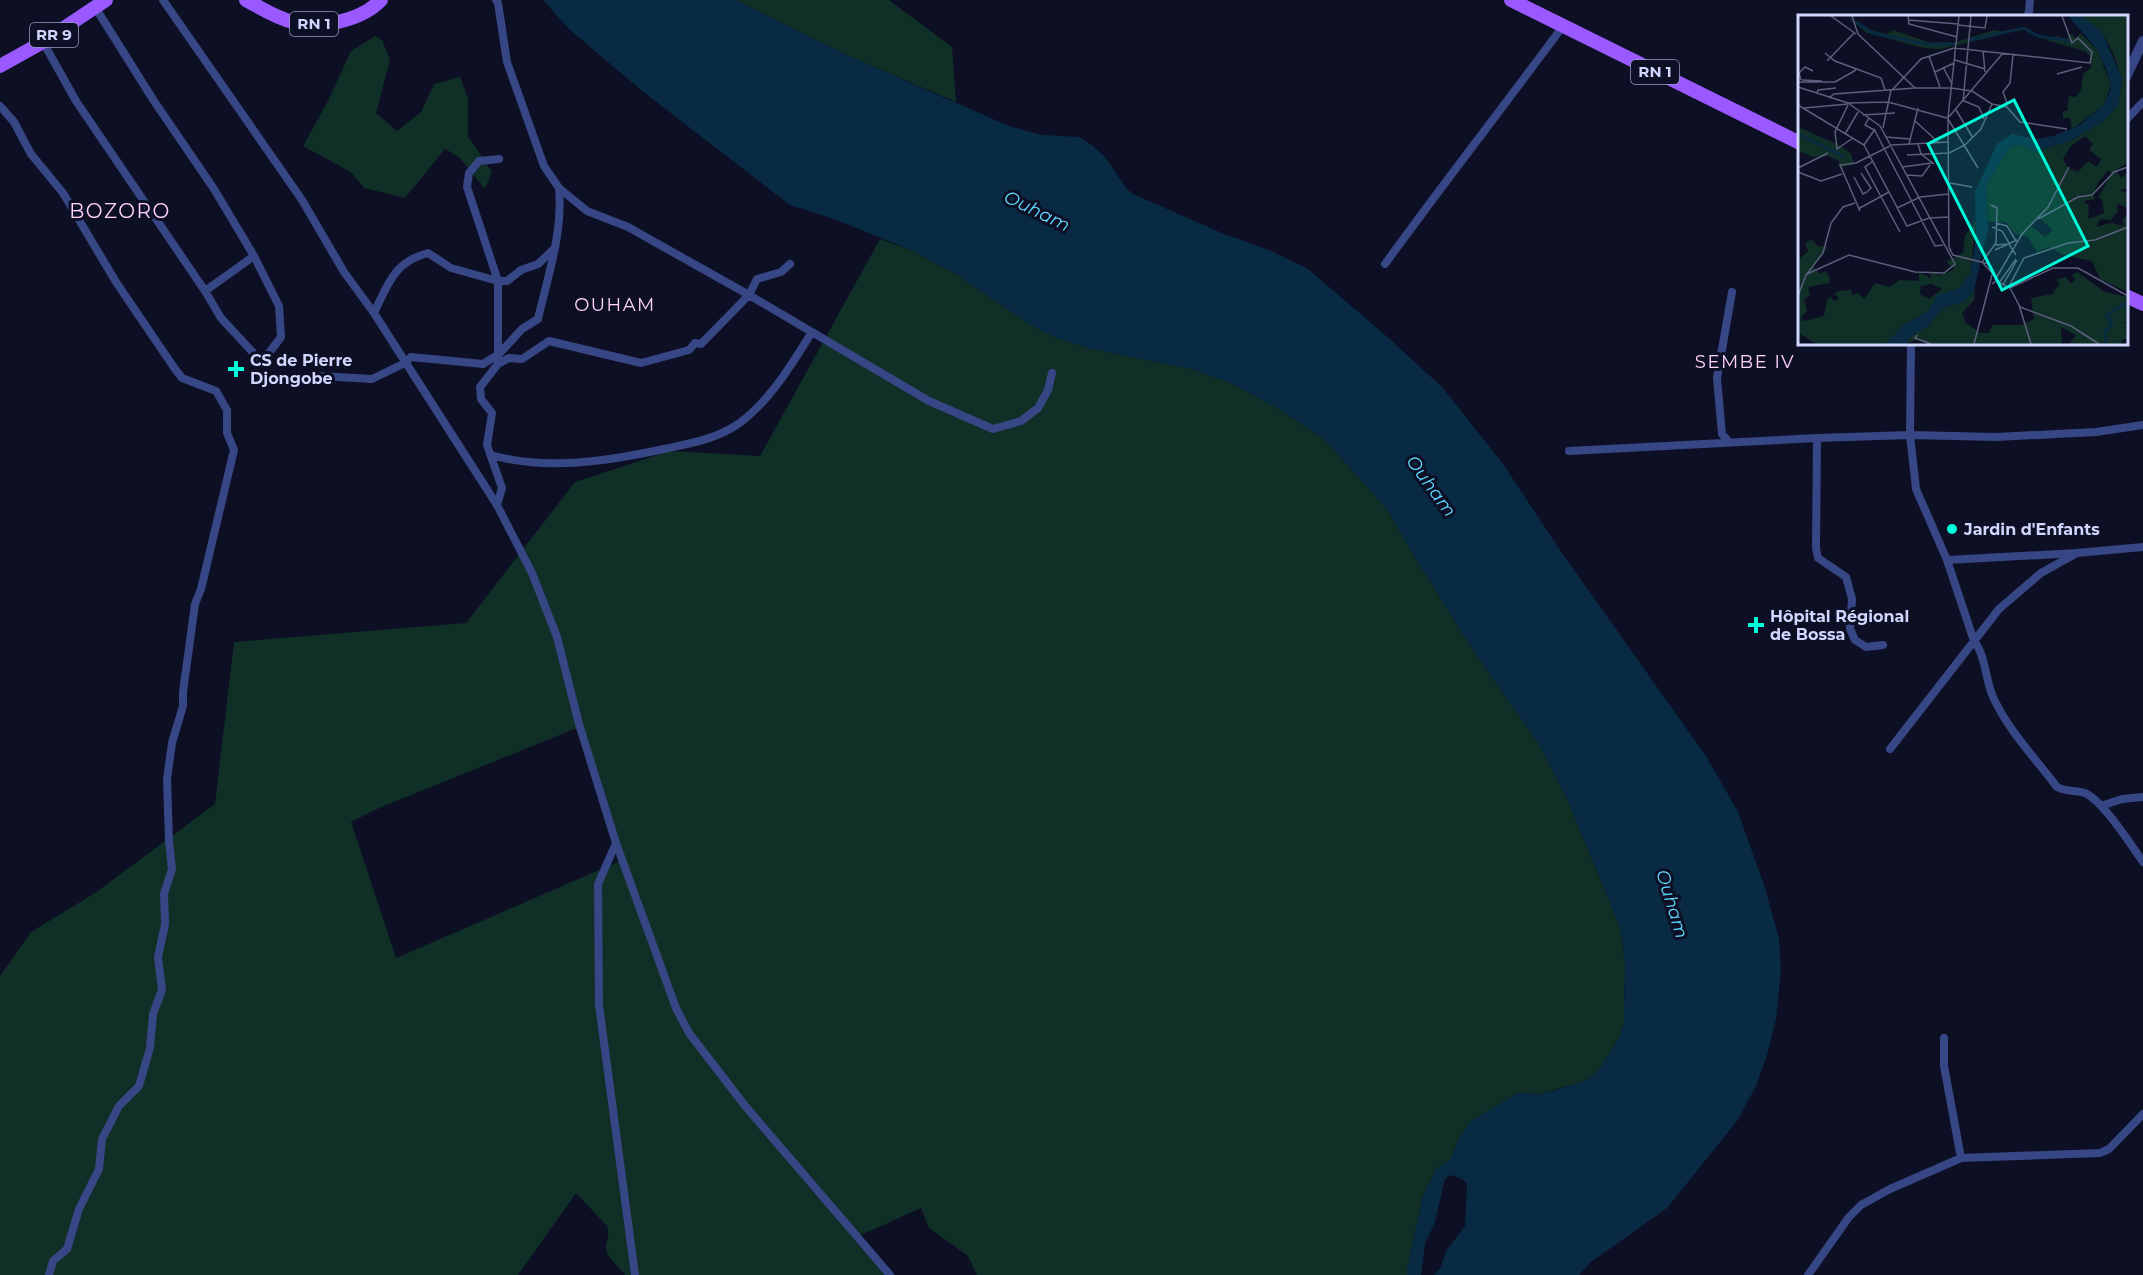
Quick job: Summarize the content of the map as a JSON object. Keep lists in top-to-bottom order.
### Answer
{
  "streets": {
    "main road": ["RN 1", "RR 9"]
  },
  "districts": ["BOZORO", "OUHAM", "SEMBE IV"],
  "water": ["Ouham"],
  "places": {
    "health": ["CS de Pierre Djongobe", "Hôpital Régional de Bossa"],
    "other": ["Jardin d'Enfants"]
  }
}
